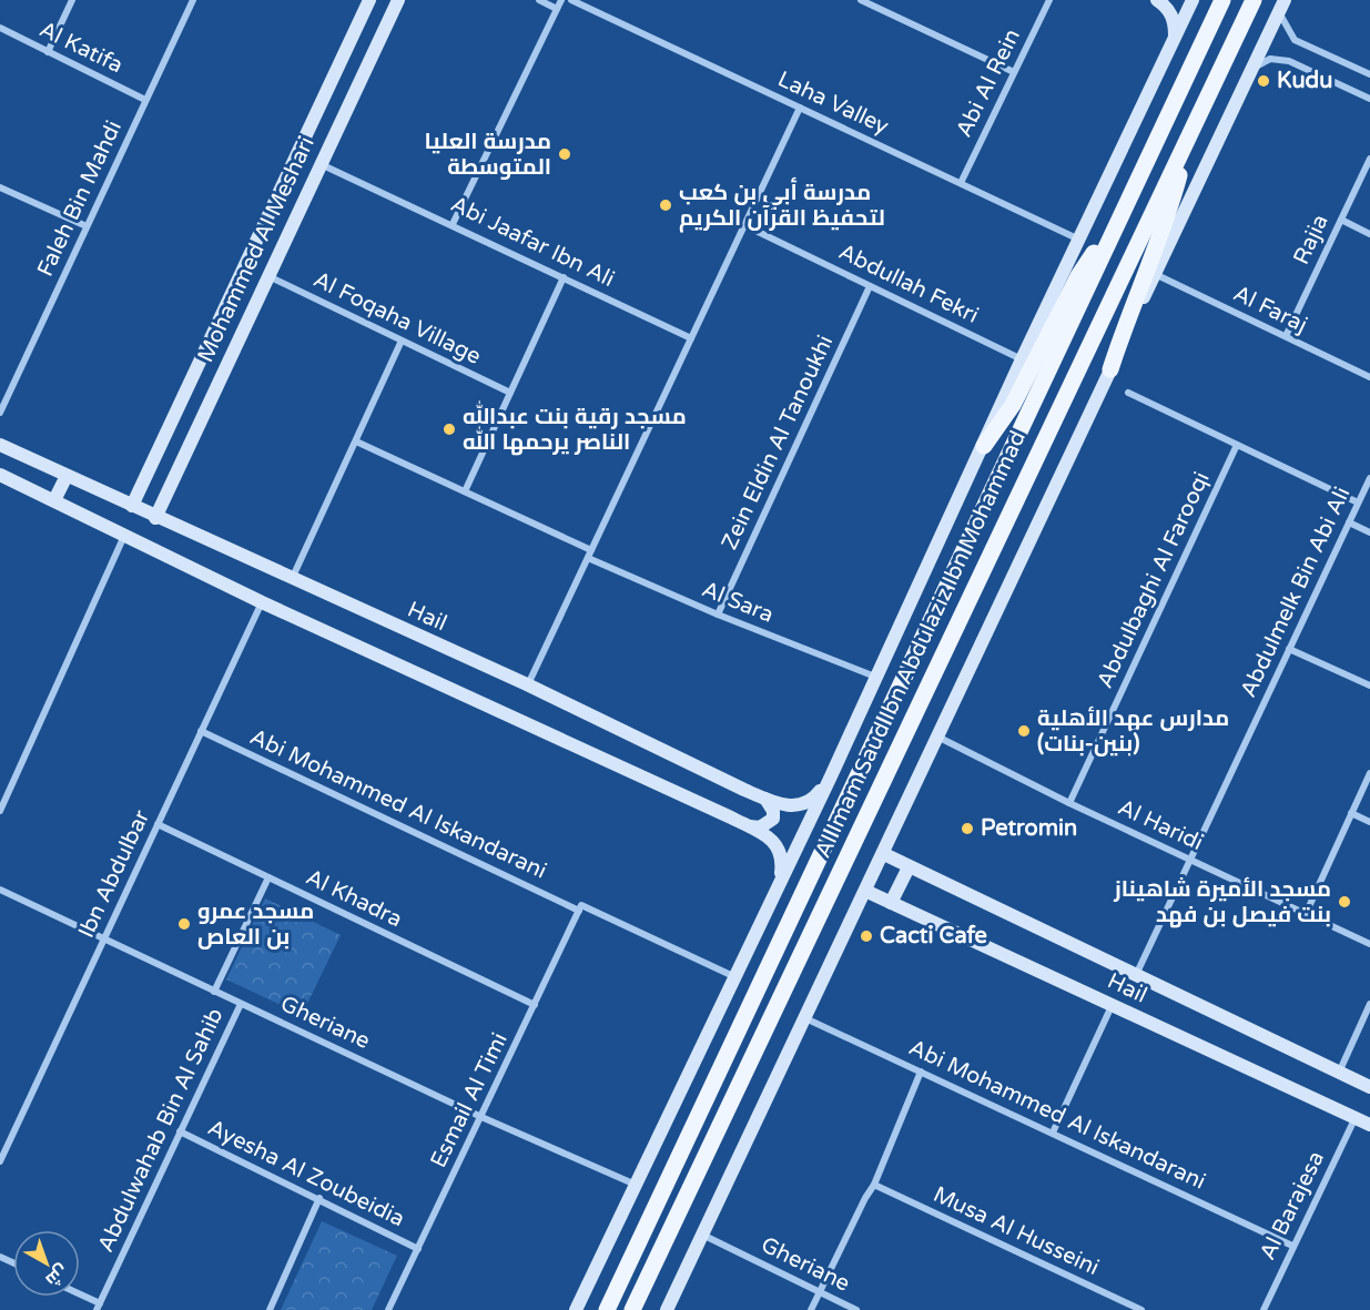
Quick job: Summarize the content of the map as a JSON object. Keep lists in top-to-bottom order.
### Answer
{
  "streets": {
    "main road": ["Al Imam Saud Ibn Abdulaziz Ibn Mohammad"],
    "street": [
      "Al Katifa",
      "Abi Al Rein",
      "Laha Valley",
      "Faleh Bin Mahdi",
      "Rajia",
      "Abi Jaafar Ibn Ali",
      "Mohammed Al Meshari",
      "Abdullah Fekri",
      "Al Faraj",
      "Al Foqaha Village",
      "Zein Eldin Al Tanoukhi",
      "Abdulbaghi Al Farooqi",
      "Abdulmelk Bin Abi Ali",
      "Al Sara",
      "Hail",
      "Abi Mohammed Al Iskandarani",
      "Al Haridi",
      "Ibn Abdulbar",
      "Al Khadra",
      "Gheriane",
      "Esmail Al Timi",
      "Abdulwahab Bin Al Sahib",
      "Ayesha Al Zoubeidia",
      "Al Barajesa",
      "Musa Al Husseini"
    ]
  },
  "crossings": [
    ["Al Katifa", "Faleh Bin Mahdi"],
    ["Abi Al Rein", "Laha Valley"],
    ["Laha Valley", "Al Imam Saud Ibn Abdulaziz Ibn Mohammad"],
    ["Rajia", "Al Faraj"],
    ["Abi Jaafar Ibn Ali", "Mohammed Al Meshari"],
    ["Mohammed Al Meshari", "Al Foqaha Village"],
    ["Mohammed Al Meshari", "Hail"],
    ["Abdullah Fekri", "Zein Eldin Al Tanoukhi"],
    ["Abdullah Fekri", "Al Imam Saud Ibn Abdulaziz Ibn Mohammad"],
    ["Zein Eldin Al Tanoukhi", "Al Sara"],
    ["Abdulbaghi Al Farooqi", "Al Haridi"],
    ["Abdulmelk Bin Abi Ali", "Hail"],
    ["Abdulmelk Bin Abi Ali", "Al Haridi"],
    ["Al Sara", "Al Imam Saud Ibn Abdulaziz Ibn Mohammad"],
    ["Hail", "Al Imam Saud Ibn Abdulaziz Ibn Mohammad"],
    ["Hail", "Al Barajesa"],
    ["Al Imam Saud Ibn Abdulaziz Ibn Mohammad", "Abi Mohammed Al Iskandarani"],
    ["Al Imam Saud Ibn Abdulaziz Ibn Mohammad", "Gheriane"],
    ["Abi Mohammed Al Iskandarani", "Ibn Abdulbar"],
    ["Abi Mohammed Al Iskandarani", "Esmail Al Timi"],
    ["Abi Mohammed Al Iskandarani", "Al Barajesa"],
    ["Ibn Abdulbar", "Al Khadra"],
    ["Ibn Abdulbar", "Gheriane"],
    ["Al Khadra", "Esmail Al Timi"],
    ["Gheriane", "Esmail Al Timi"],
    ["Gheriane", "Abdulwahab Bin Al Sahib"],
    ["Esmail Al Timi", "Ayesha Al Zoubeidia"],
    ["Abdulwahab Bin Al Sahib", "Ayesha Al Zoubeidia"]
  ],
  "places": [
    "Kudu",
    "مدرسة العليا المتوسطة",
    "مدرسة أبي بن كعب لتحفيظ القرآن الكريم",
    "مسجد رقية بنت عبدالله الناصر يرحمها الله",
    "مدارس عهد الأهلية (بنين-بنات)",
    "Petromin",
    "مسجد الأميرة شاهيناز بنت فيصل بن فهد",
    "مسجد عمرو بن العاص",
    "Cacti Cafe"
  ],
  "north": "bottom right"
}
